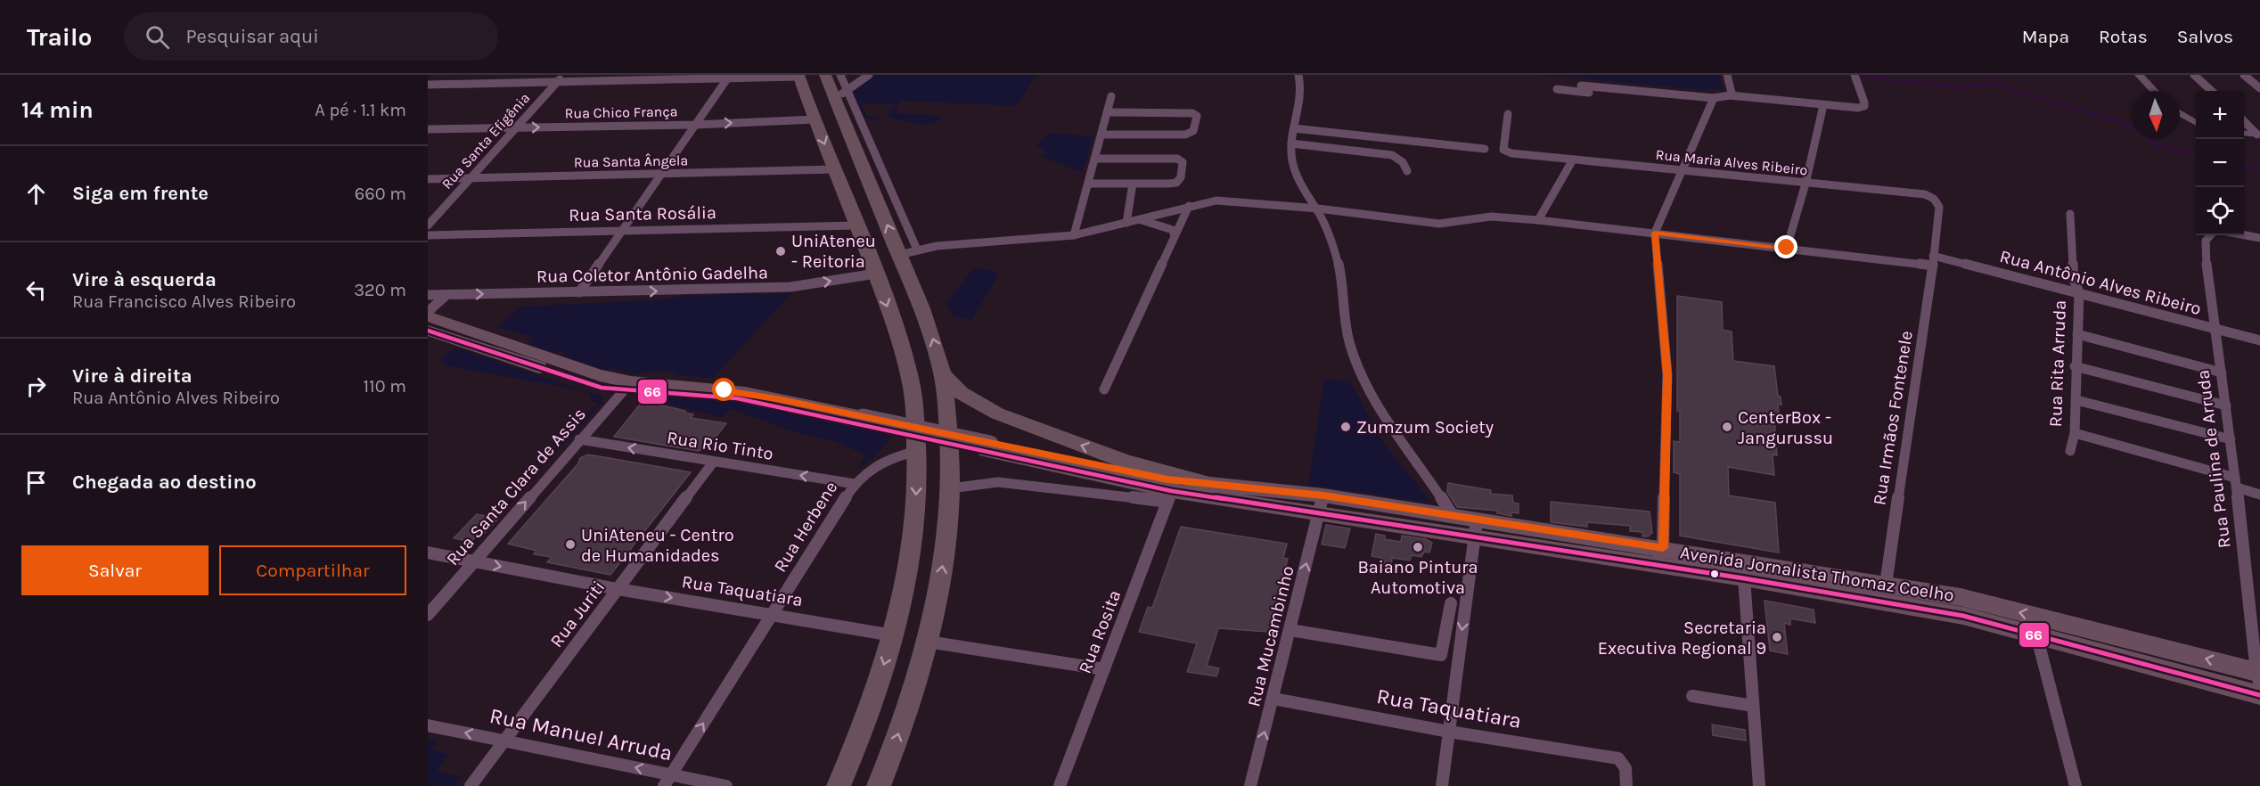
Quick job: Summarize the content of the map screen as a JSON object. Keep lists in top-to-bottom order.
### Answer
{
  "streets": {
    "main road": ["Avenida Jornalista Thomaz Coelho"],
    "street": [
      "Rua Chico França",
      "Rua Santa Efigênia",
      "Rua Santa Ângela",
      "Rua Maria Alves Ribeiro",
      "Rua Santa Rosália",
      "Rua Coletor Antônio Gadelha",
      "Rua Antônio Alves Ribeiro",
      "Rua Rita Arruda",
      "Rua Irmãos Fontenele",
      "Rua Rio Tinto",
      "Rua Paulina de Arruda",
      "Rua Santa Clara de Assis",
      "Rua Herbene",
      "Rua Taquatiara",
      "Rua Juriti",
      "Rua Rosita",
      "Rua Mucambinho",
      "Rua Manuel Arruda"
    ]
  },
  "crossings": [
    ["Rua Chico França", "Rua Santa Efigênia"],
    ["Rua Santa Efigênia", "Rua Santa Ângela"],
    ["Rua Maria Alves Ribeiro", "Rua Antônio Alves Ribeiro"],
    ["Rua Maria Alves Ribeiro", "Rua Irmãos Fontenele"],
    ["Rua Antônio Alves Ribeiro", "Rua Rita Arruda"],
    ["Rua Antônio Alves Ribeiro", "Rua Irmãos Fontenele"],
    ["Rua Antônio Alves Ribeiro", "Rua Paulina de Arruda"],
    ["Rua Irmãos Fontenele", "Avenida Jornalista Thomaz Coelho"],
    ["Rua Rio Tinto", "Rua Santa Clara de Assis"],
    ["Rua Rio Tinto", "Rua Herbene"],
    ["Rua Rio Tinto", "Rua Juriti"],
    ["Rua Paulina de Arruda", "Avenida Jornalista Thomaz Coelho"],
    ["Rua Santa Clara de Assis", "Avenida Jornalista Thomaz Coelho"],
    ["Rua Santa Clara de Assis", "Rua Taquatiara"],
    ["Rua Herbene", "Rua Taquatiara"],
    ["Rua Herbene", "Rua Manuel Arruda"],
    ["Avenida Jornalista Thomaz Coelho", "Rua Rosita"],
    ["Avenida Jornalista Thomaz Coelho", "Rua Mucambinho"],
    ["Rua Taquatiara", "Rua Juriti"],
    ["Rua Taquatiara", "Rua Mucambinho"],
    ["Rua Juriti", "Rua Manuel Arruda"]
  ],
  "one_way": [
    "Rua Coletor Antônio Gadelha",
    "Rua Rio Tinto",
    "Rua Santa Clara de Assis",
    "Rua Herbene",
    "Rua Taquatiara",
    "Rua Mucambinho",
    "Rua Manuel Arruda"
  ],
  "places": [
    "UniAteneu - Reitoria",
    "Zumzum Society",
    "CenterBox - Jangurussu",
    "UniAteneu - Centro de Humanidades",
    "Baiano Pintura Automotiva",
    "Secretaria Executiva Regional 9"
  ],
  "lines": ["transit line 66"],
  "north": "bottom",
  "page": {
    "header": "Trailo",
    "search": "Pesquisar aqui",
    "nav": ["Mapa", "Rotas", "Salvos"],
    "heading": ["14 min", "A pé · 1.1 km"],
    "map_buttons": ["+", "−"],
    "list": [
      ["Siga em frente", "660 m"],
      ["Vire à esquerda", "Rua Francisco Alves Ribeiro", "320 m"],
      ["Vire à direita", "Rua Antônio Alves Ribeiro", "110 m"],
      "Chegada ao destino"
    ],
    "buttons": ["Salvar", "Compartilhar"]
  }
}
